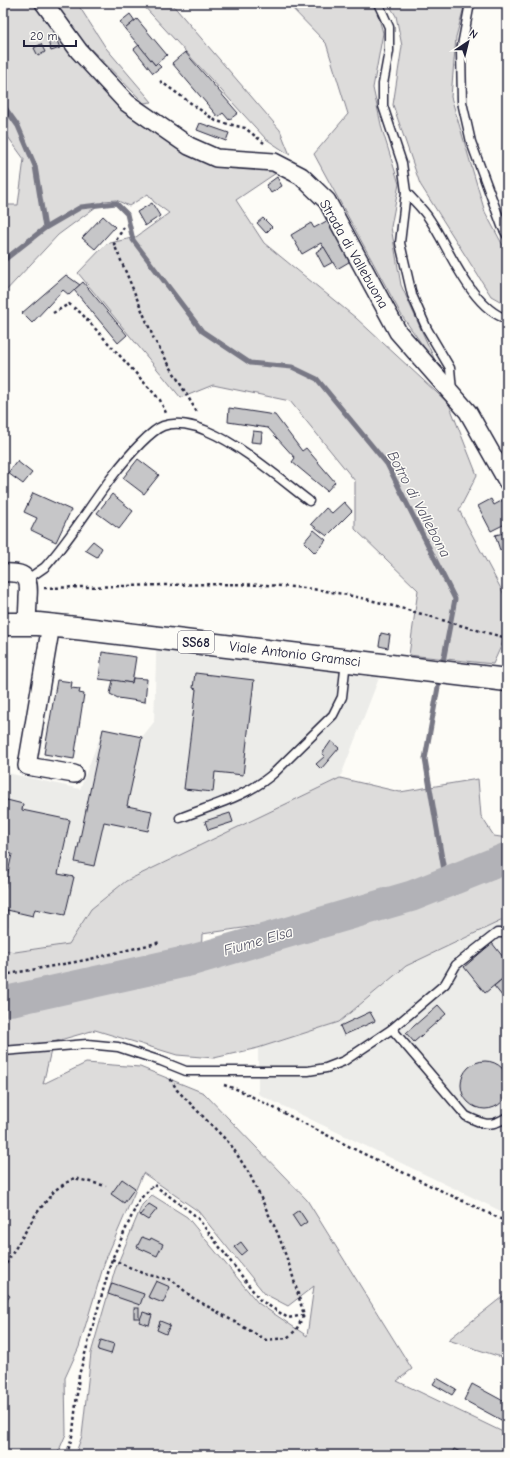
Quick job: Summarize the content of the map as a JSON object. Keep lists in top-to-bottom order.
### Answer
{
  "streets": {
    "main road": ["SS68", "Viale Antonio Gramsci"],
    "street": ["Strada di Vallebuona"]
  },
  "water": ["Botro di Vallebona", "Fiume Elsa"],
  "scale_bar": "20 m",
  "north": "top right"
}
